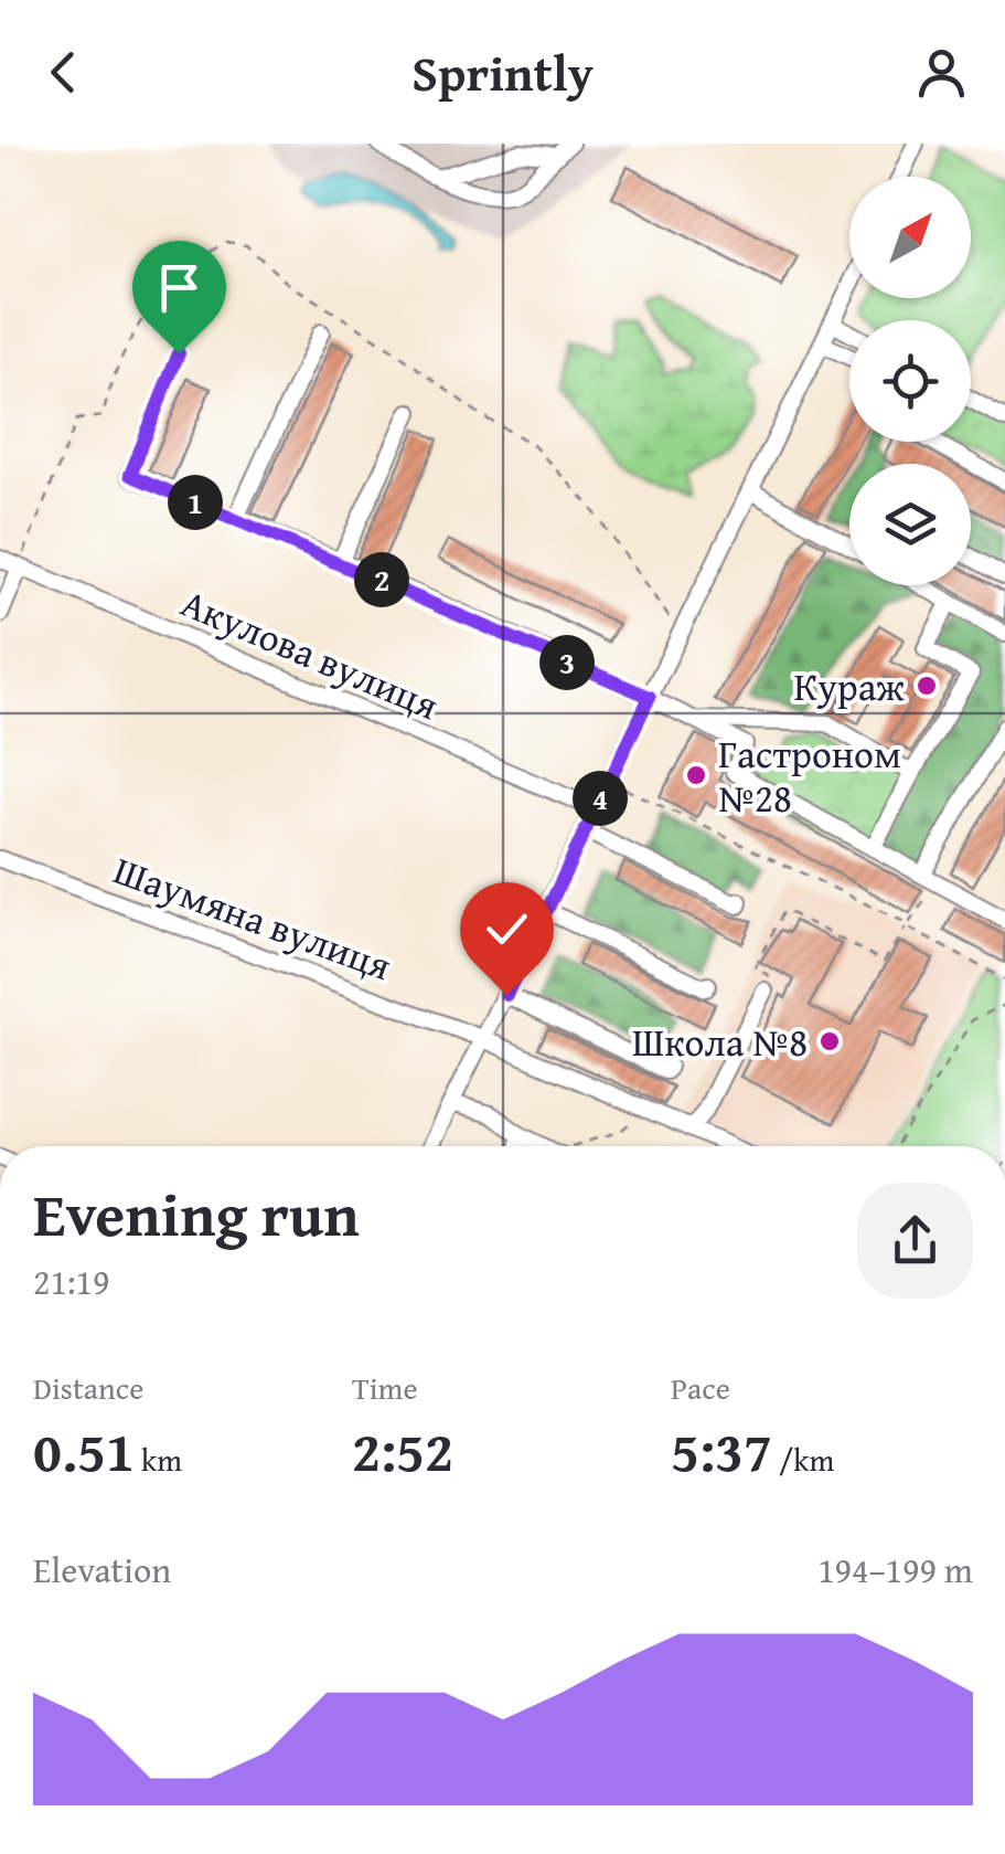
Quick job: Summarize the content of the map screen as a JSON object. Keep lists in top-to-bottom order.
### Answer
{
  "streets": {
    "street": ["Акулова вулиця", "Шаумяна вулиця"]
  },
  "places": ["Кураж", "Гастроном №28", "Школа №8"],
  "north": "top right",
  "page": {
    "header": "Sprintly",
    "pins": [
      "1",
      "2",
      "3",
      "4"
    ],
    "heading": ["Evening run", "21:19"],
    "stats": [
      ["Distance", "0.51 km"],
      ["Time", "2:52"],
      ["Pace", "5:37 /km"]
    ],
    "chart": ["Elevation", "194–199 m"]
  }
}
